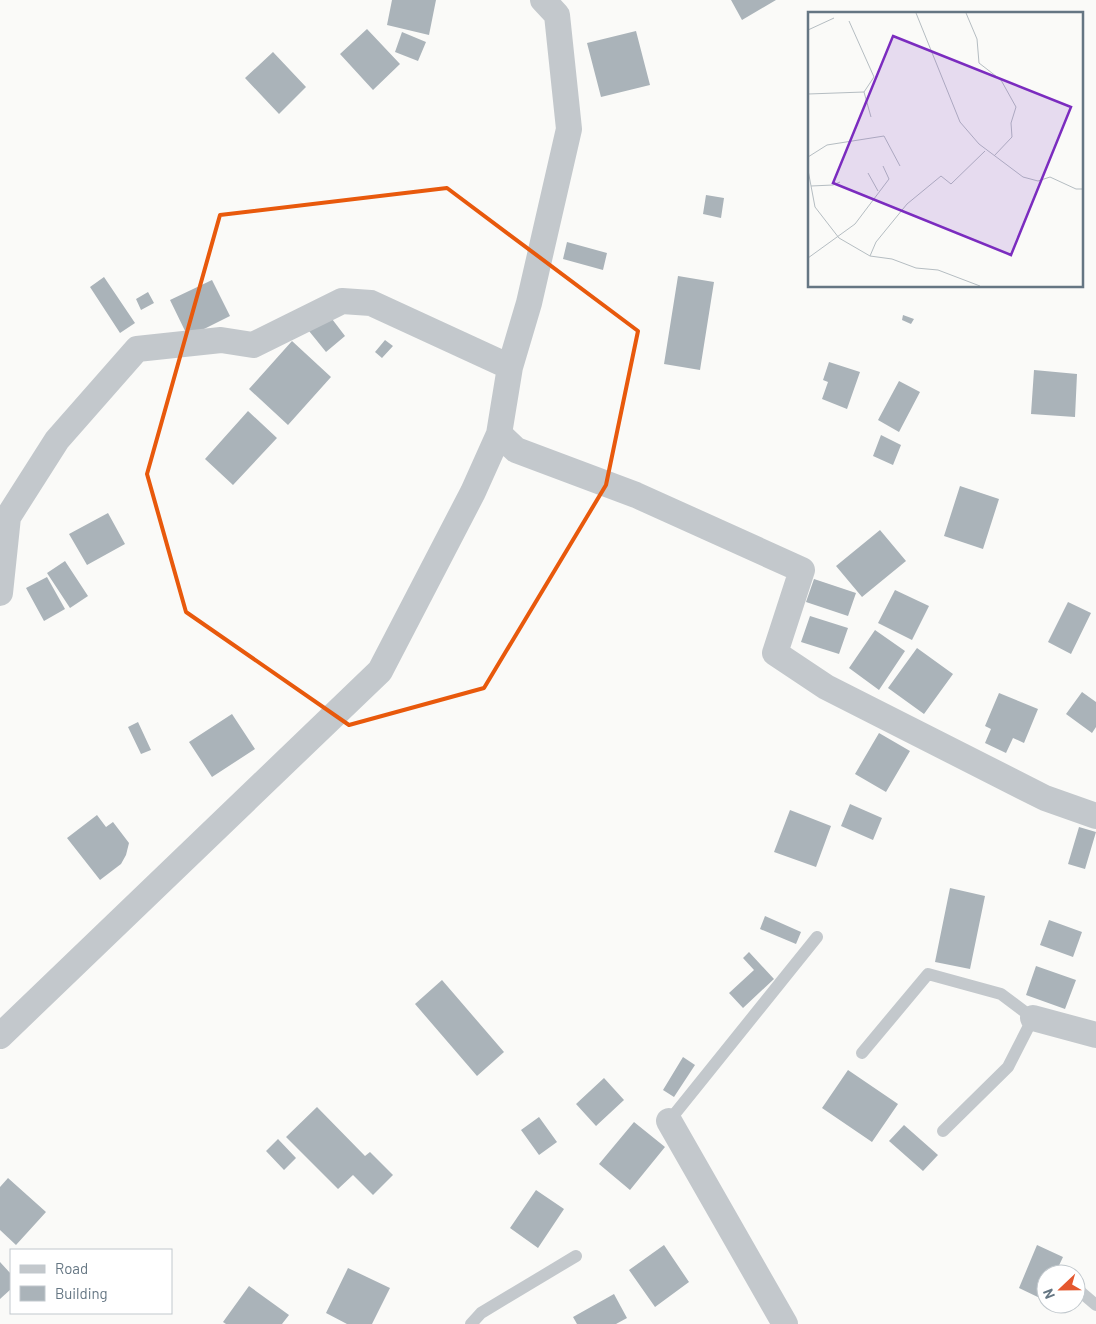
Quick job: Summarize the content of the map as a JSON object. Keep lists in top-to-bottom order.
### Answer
{
  "legend": ["Road", "Building"],
  "north": "left"
}
